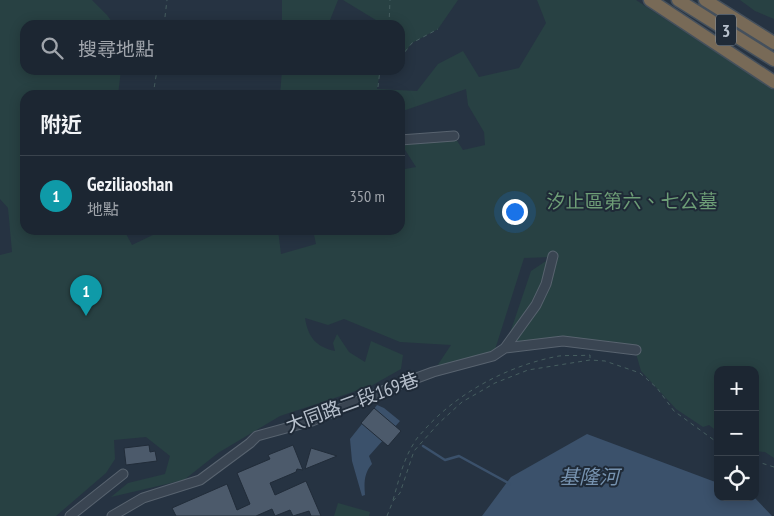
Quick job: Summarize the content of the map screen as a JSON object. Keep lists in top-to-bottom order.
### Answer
{
  "streets": {
    "highway": ["3"],
    "lane": ["大同路二段169巷"]
  },
  "water": ["基隆河"],
  "parks": ["汐止區第六、七公墓"],
  "page": {
    "search": "搜尋地點",
    "heading": "附近",
    "list": [
      {
        "mark": "1",
        "name": "Geziliaoshan",
        "note": "地點",
        "value": "350 m"
      }
    ],
    "pins": "1",
    "map_buttons": ["+", "−"]
  }
}
